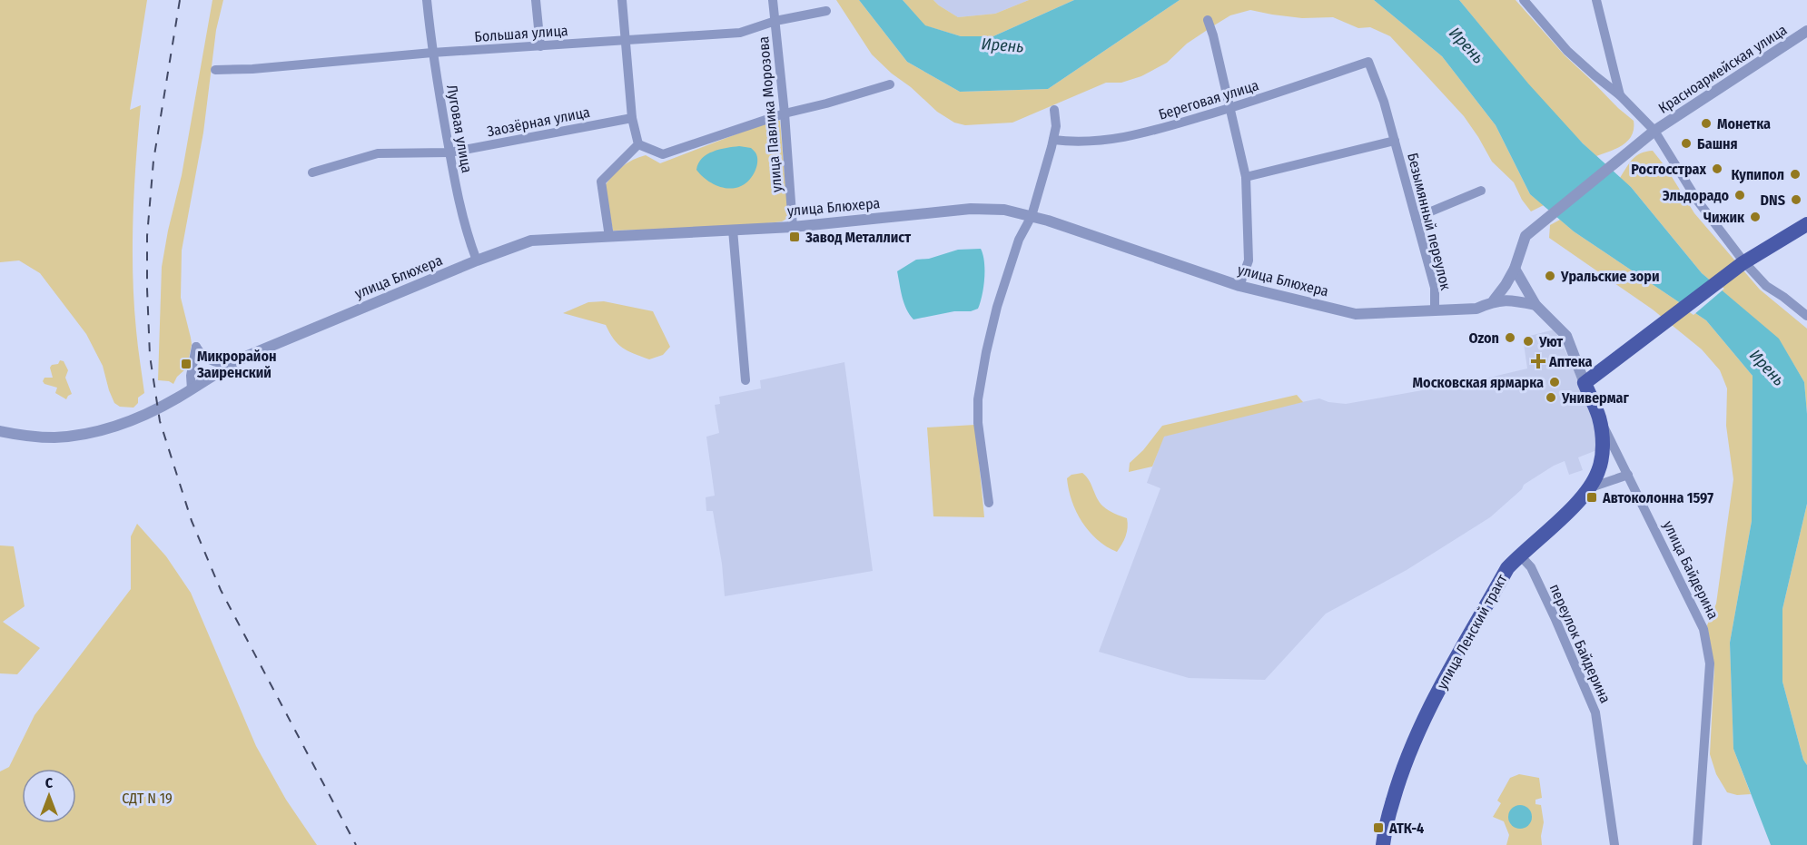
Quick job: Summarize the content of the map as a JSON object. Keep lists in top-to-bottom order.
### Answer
{
  "streets": {
    "main road": ["улица Ленский тракт"],
    "street": [
      "Большая улица",
      "Красноармейская улица",
      "Береговая улица",
      "улица Павлика Морозова",
      "Заозёрная улица",
      "Луговая улица",
      "улица Блюхера",
      "Безымянный переулок",
      "улица Байдерина",
      "переулок Байдерина"
    ]
  },
  "crossings": [
    ["Большая улица", "улица Павлика Морозова"],
    ["Большая улица", "Луговая улица"],
    ["Береговая улица", "Безымянный переулок"],
    ["улица Павлика Морозова", "улица Блюхера"],
    ["Заозёрная улица", "Луговая улица"],
    ["Луговая улица", "улица Блюхера"],
    ["улица Блюхера", "Безымянный переулок"],
    ["улица Байдерина", "улица Ленский тракт"],
    ["улица Ленский тракт", "переулок Байдерина"]
  ],
  "water": ["Ирень"],
  "parks": ["СДТ N 19"],
  "places": {
    "other": [
      "Монетка",
      "Башня",
      "Росгосстрах",
      "Купипол",
      "Эльдорадо",
      "DNS",
      "Чижик",
      "Уральские зори",
      "Ozon",
      "Уют",
      "Московская ярмарка",
      "Универмаг"
    ],
    "transit": [
      "Завод Металлист",
      "Микрорайон Заиренский",
      "Автоколонна 1597",
      "АТК-4"
    ],
    "health": ["Аптека"]
  },
  "north": "top"
}
